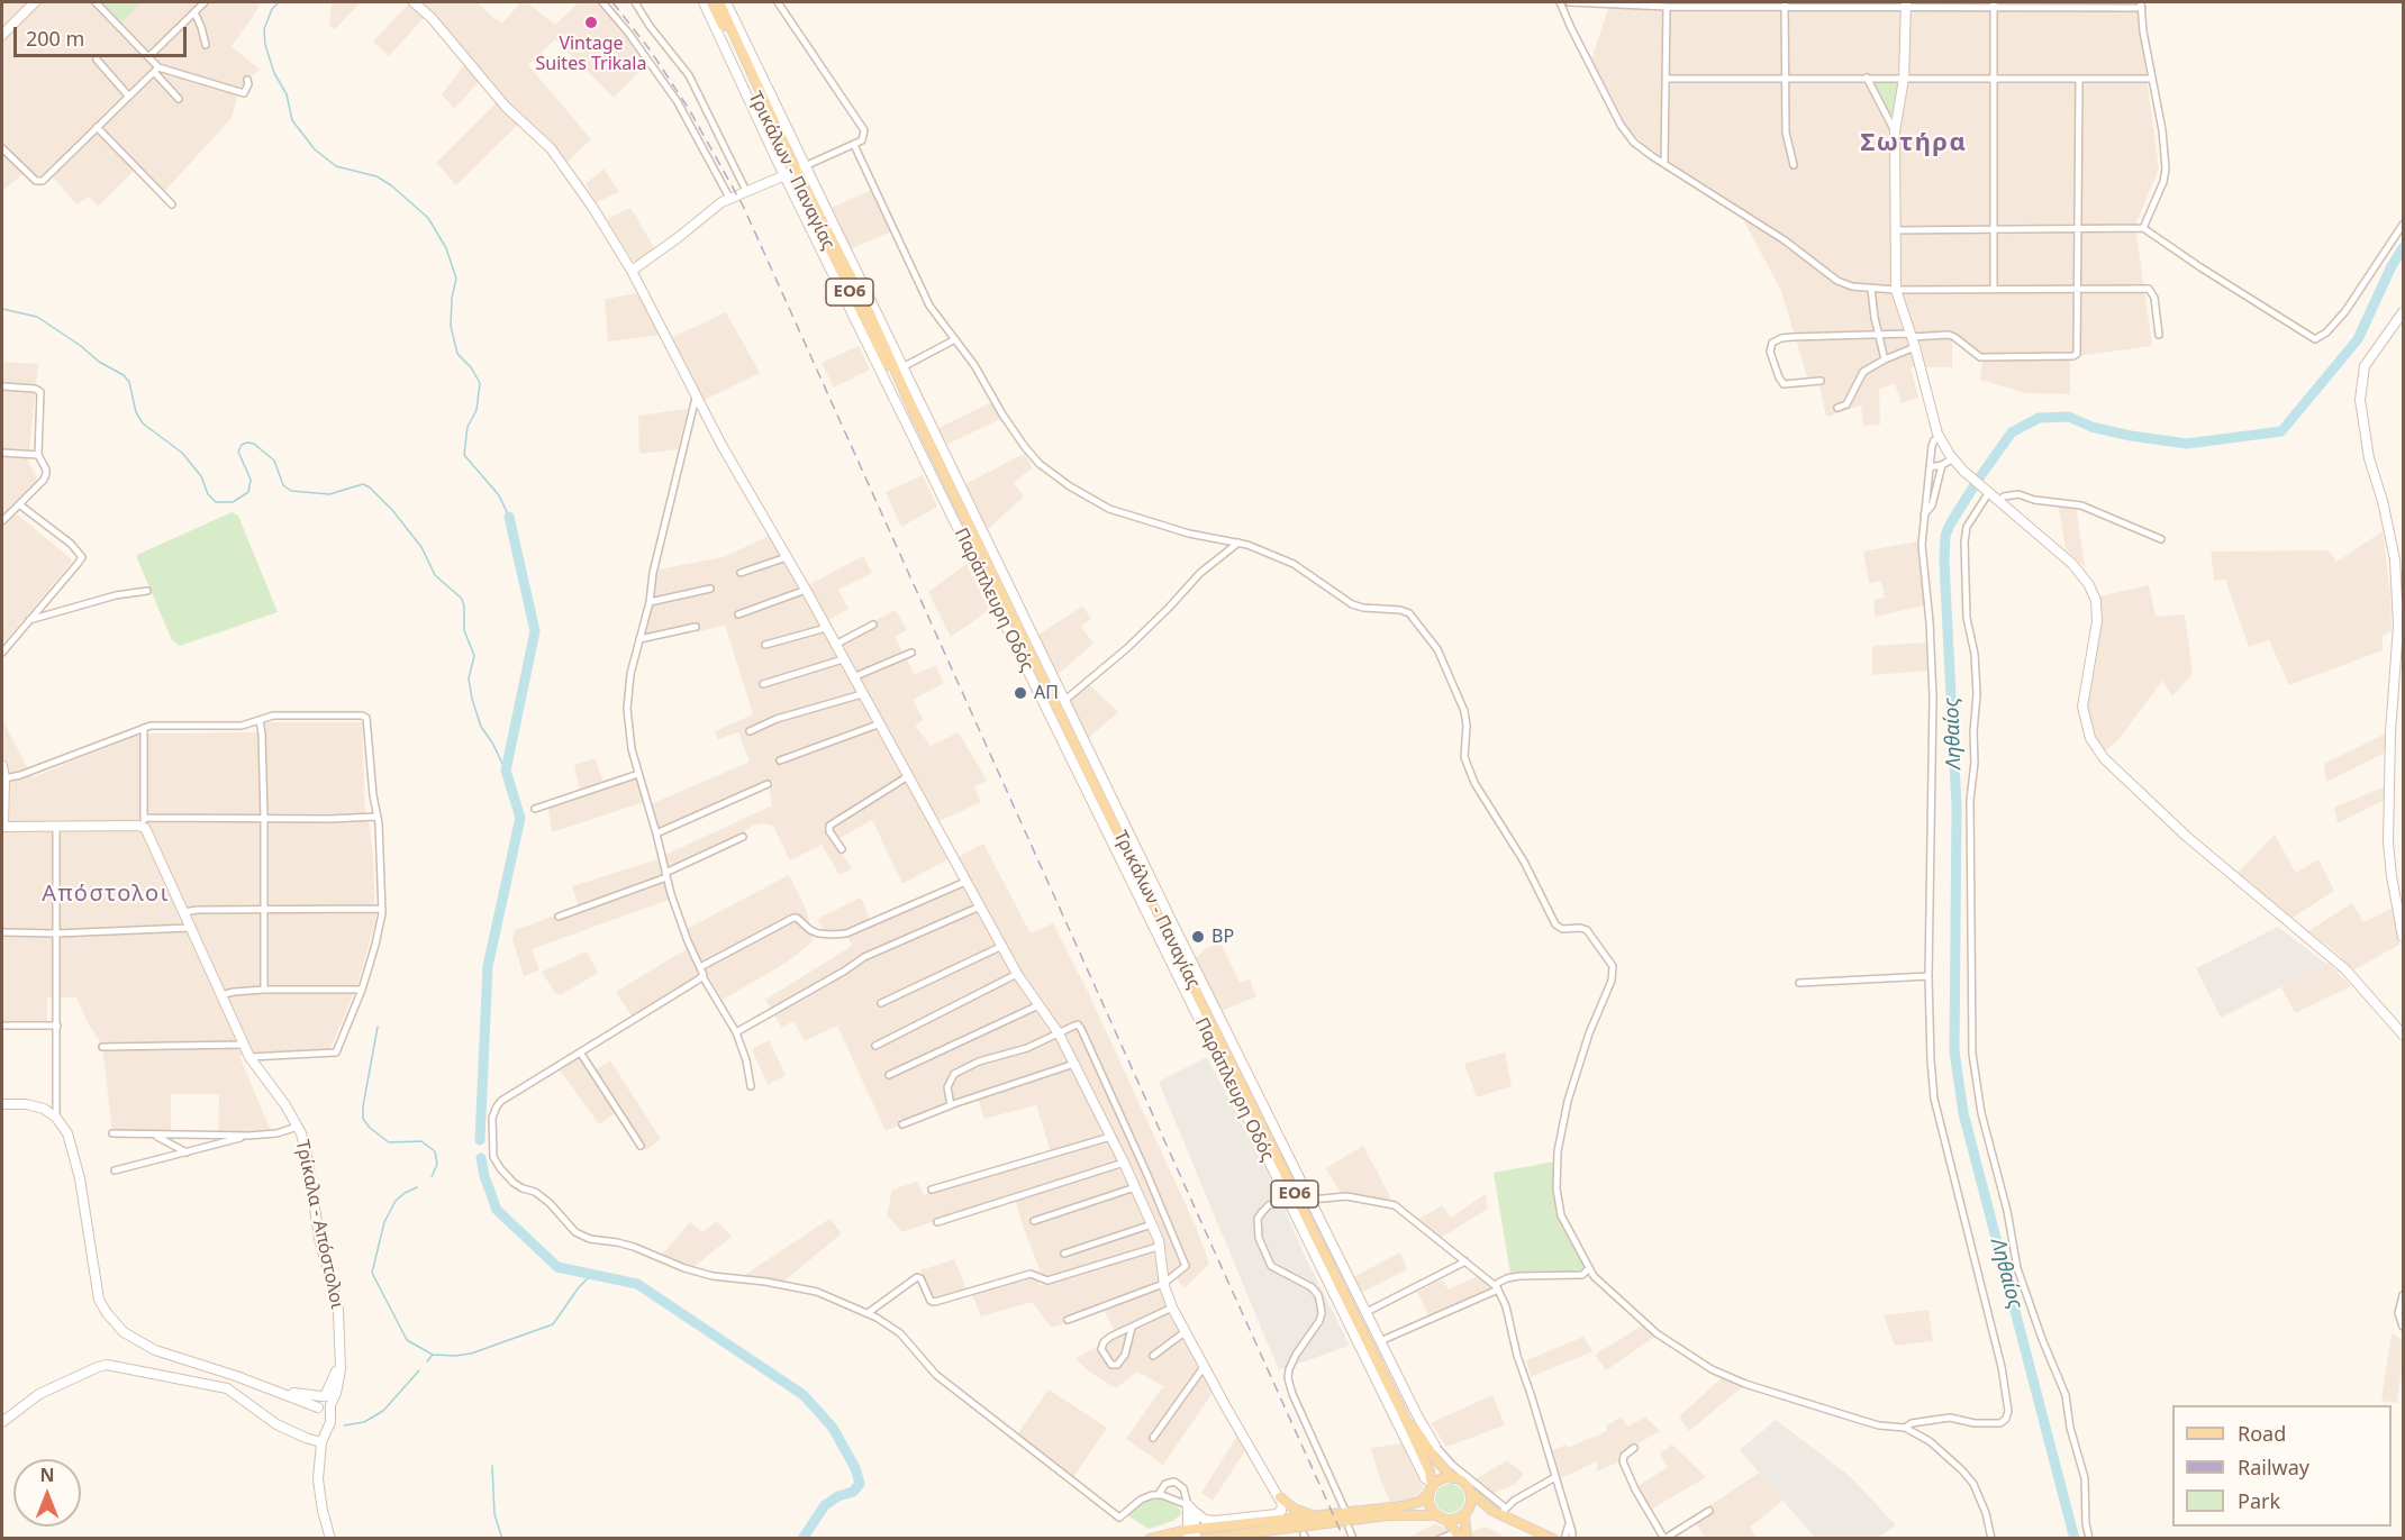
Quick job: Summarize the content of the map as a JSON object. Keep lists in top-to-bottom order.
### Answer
{
  "streets": {
    "main road": ["Τρικάλων - Παναγίας", "ΕΟ6"],
    "street": ["Παράπλευρη Οδός", "Τρίκαλα - Απόστολοι"]
  },
  "crossings": [
    ["Τρικάλων - Παναγίας", "ΕΟ6"],
    ["Τρικάλων - Παναγίας", "Παράπλευρη Οδός"],
    ["ΕΟ6", "Παράπλευρη Οδός"]
  ],
  "districts": ["Σωτήρα", "Απόστολοι"],
  "water": ["Ληθαίος"],
  "places": ["Vintage Suites Trikala", "ΑΠ", "BP"],
  "legend": ["Road", "Railway", "Park"],
  "scale_bar": "200 m",
  "north": "top"
}
